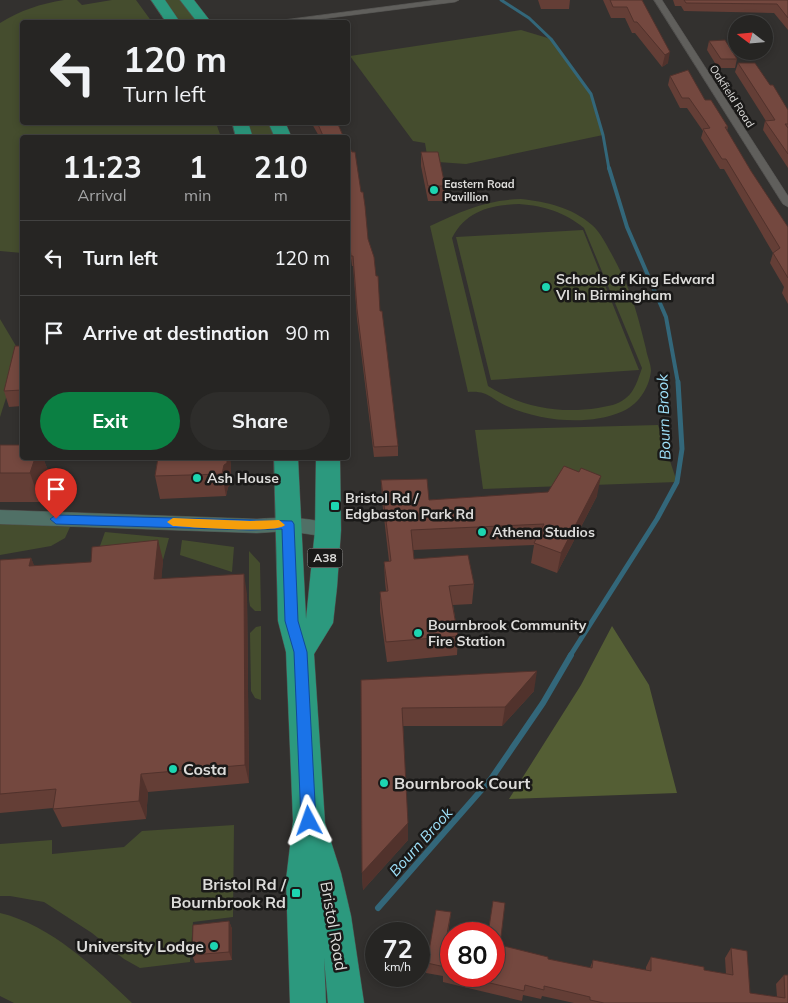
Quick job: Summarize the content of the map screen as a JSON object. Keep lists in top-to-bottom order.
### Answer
{
  "streets": {
    "highway": ["A38", "Bristol Road"],
    "street": ["Oakfield Road"]
  },
  "crossings": [
    ["A38", "Bristol Road"]
  ],
  "water": ["Bourn Brook"],
  "places": {
    "other": [
      "Eastern Road Pavillion",
      "Schools of King Edward VI in Birmingham",
      "Ash House",
      "Athena Studios",
      "Bournbrook Community Fire Station",
      "Costa",
      "Bournbrook Court",
      "University Lodge"
    ],
    "transit": ["Bristol Rd / Edgbaston Park Rd", "Bristol Rd / Bournbrook Rd"]
  },
  "north": "left",
  "page": {
    "turn": ["120 m", "Turn left"],
    "eta": [
      "11:23",
      "Arrival",
      "1",
      "min",
      "210",
      "m"
    ],
    "list": [
      {
        "name": "Turn left",
        "value": "120 m"
      },
      {
        "name": "Arrive at destination",
        "value": "90 m"
      }
    ],
    "buttons": ["Exit", "Share"],
    "speed": "72 km/h",
    "limit": "80"
  }
}
